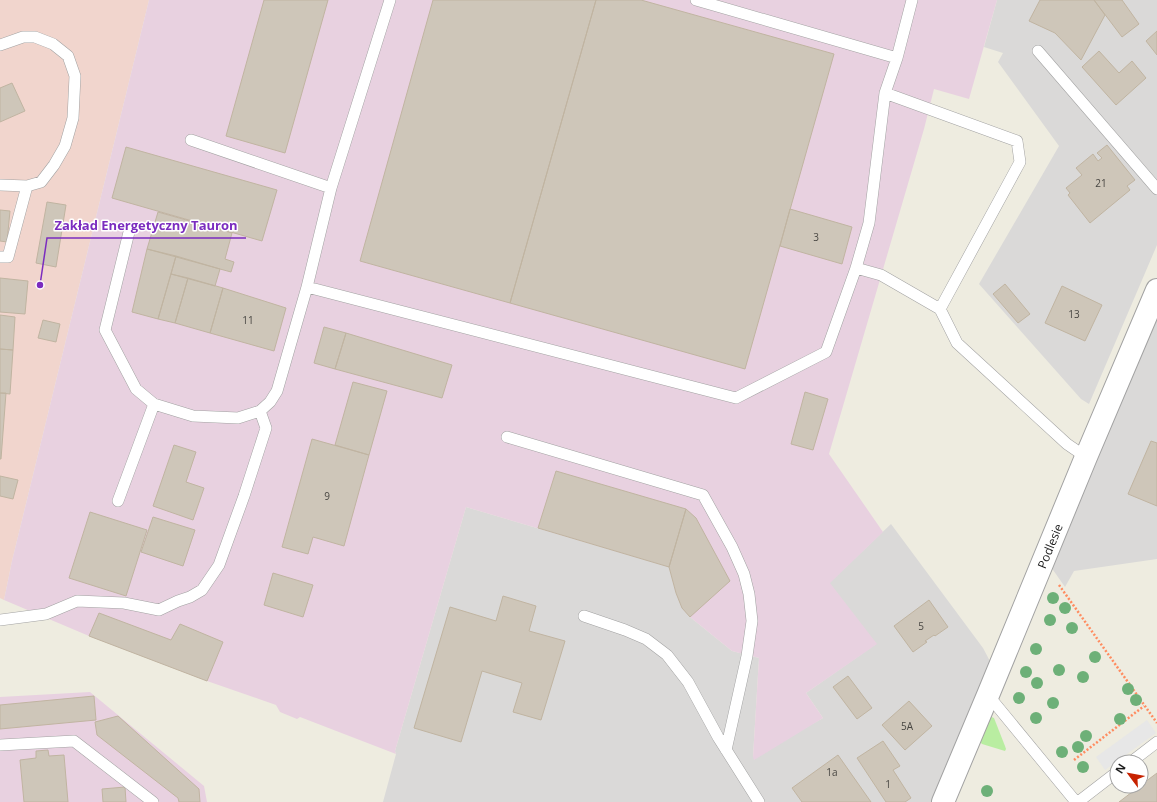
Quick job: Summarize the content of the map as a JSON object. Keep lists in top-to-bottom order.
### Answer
{
  "streets": {
    "street": ["Podlesie"]
  },
  "places": ["Zakład Energetyczny Tauron"],
  "house_numbers": [
    "21",
    "3",
    "13",
    "11",
    "9",
    "5",
    "5A",
    "1a",
    "1"
  ],
  "north": "top left"
}
